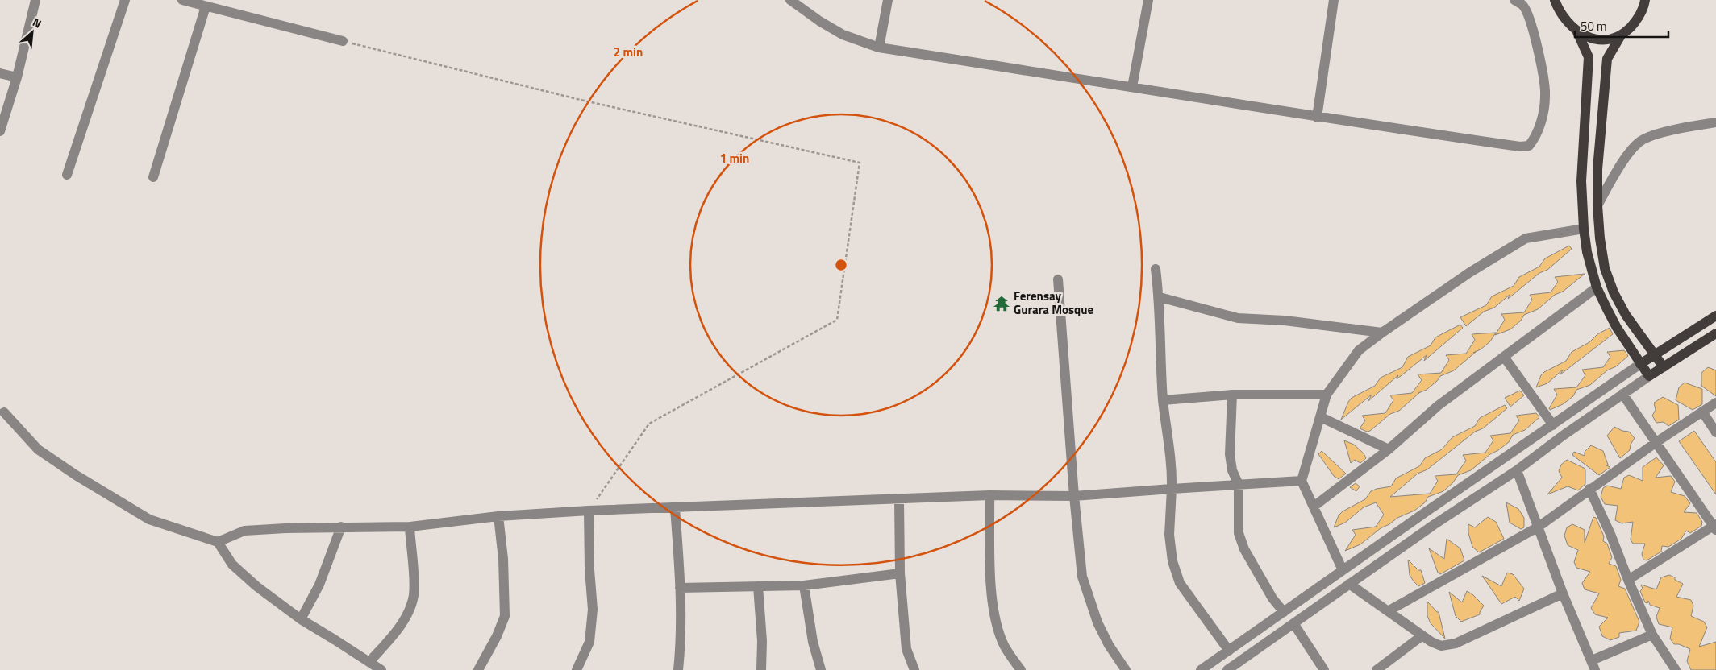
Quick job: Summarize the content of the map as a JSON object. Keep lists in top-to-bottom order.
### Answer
{
  "places": {
    "temple": ["Ferensay Gurara Mosque"]
  },
  "scale_bar": "50 m",
  "north": "top right",
  "rings": ["2 min", "1 min"]
}
